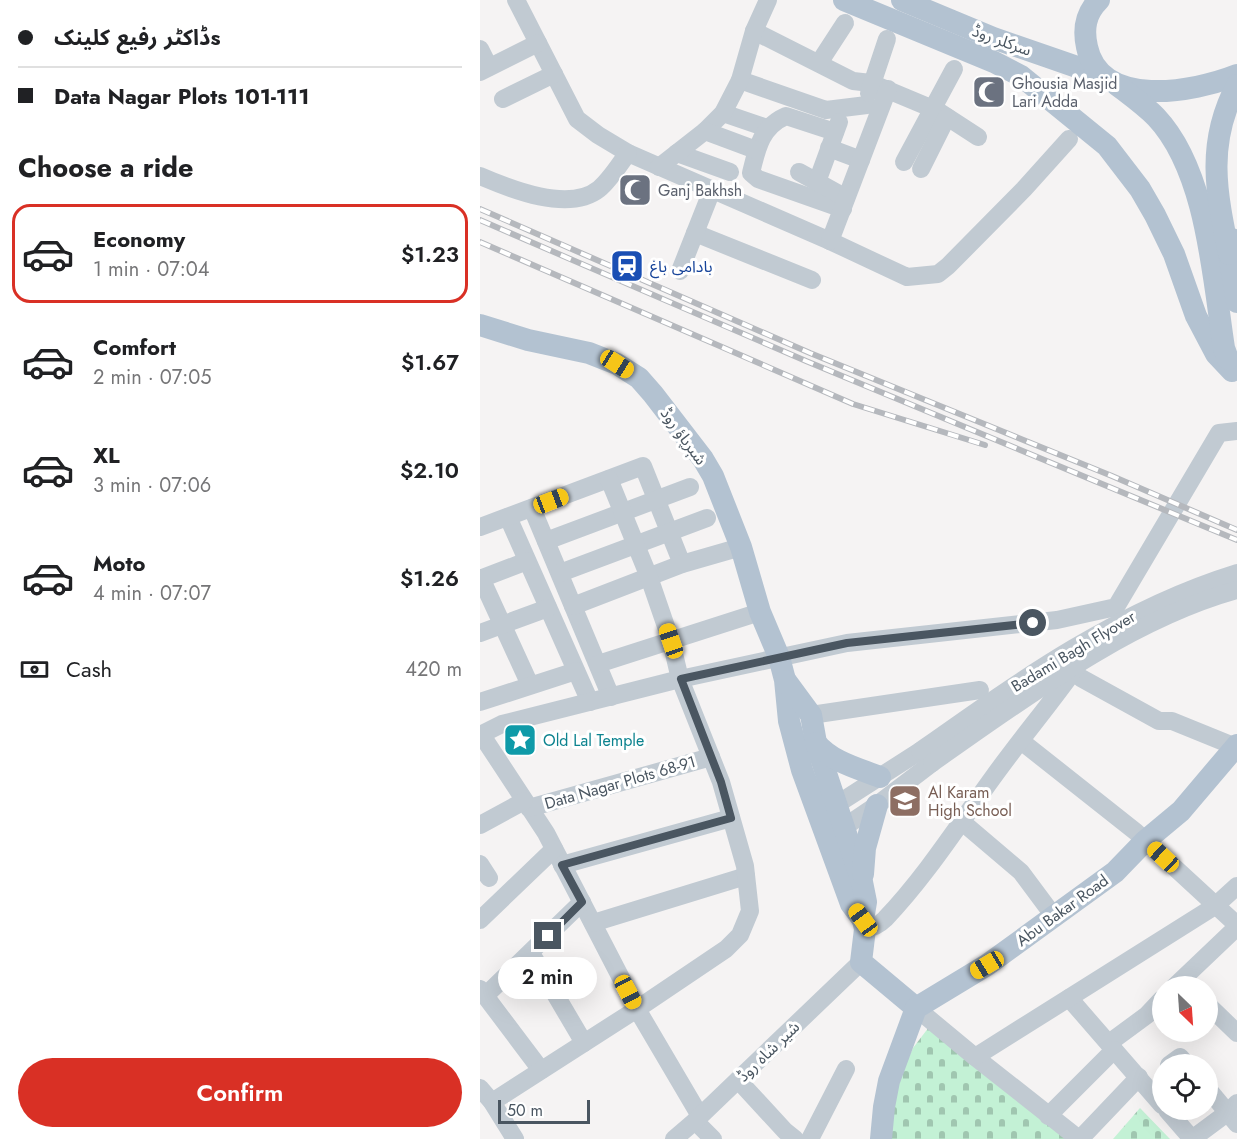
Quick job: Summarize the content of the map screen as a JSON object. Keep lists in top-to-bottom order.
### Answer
{
  "streets": {
    "main road": ["سرکلر روڈ", "شېرپاؤ روڈ", "Abu Bakar Road"],
    "street": ["Badami Bagh Flyover", "Data Nagar Plots 68-91", "شیر شاہ روڈ"]
  },
  "places": {
    "mosque": ["Ghousia Masjid Lari Adda", "Ganj Bakhsh"],
    "station": ["بادامی باغ"],
    "place": ["Old Lal Temple"],
    "school or university": ["Al Karam High School"]
  },
  "scale_bar": "50 m",
  "north": "bottom right",
  "page": {
    "banner": ["ڈاکٹر رفیع کلینکs", "Data Nagar Plots 101-111"],
    "heading": "Choose a ride",
    "list": [
      {
        "name": "Economy",
        "note": "1 min · 07:04",
        "value": "$1.23"
      },
      {
        "name": "Comfort",
        "note": "2 min · 07:05",
        "value": "$1.67"
      },
      {
        "name": "XL",
        "note": "3 min · 07:06",
        "value": "$2.10"
      },
      {
        "name": "Moto",
        "note": "4 min · 07:07",
        "value": "$1.26"
      }
    ],
    "pay": ["Cash", "420 m"],
    "bubble": "2 min",
    "buttons": "Confirm",
    "scale": "50 m"
  }
}
